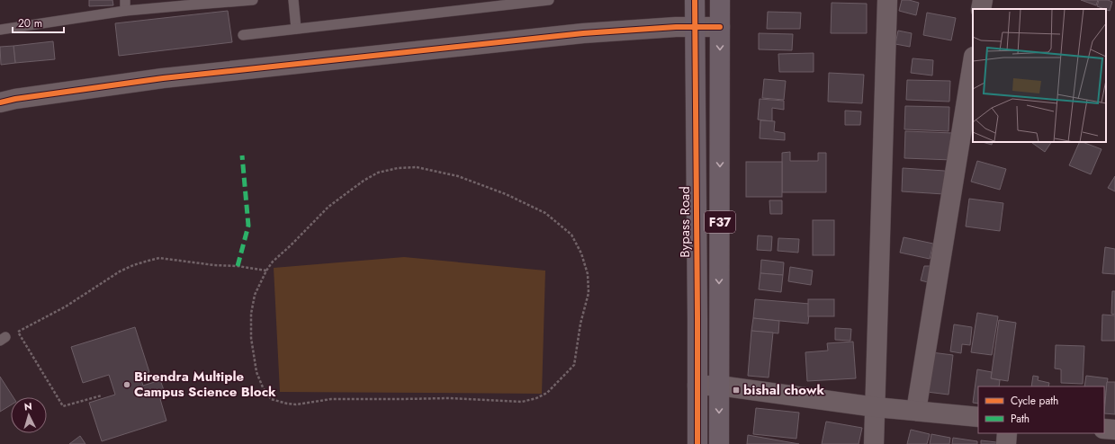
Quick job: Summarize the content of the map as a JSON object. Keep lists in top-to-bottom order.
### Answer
{
  "streets": {
    "highway": ["Bypass Road", "F37"]
  },
  "places": {
    "other": ["Birendra Multiple Campus Science Block"],
    "transit": ["bishal chowk"]
  },
  "legend": ["Cycle path", "Path"],
  "scale_bar": "20 m",
  "north": "top"
}
